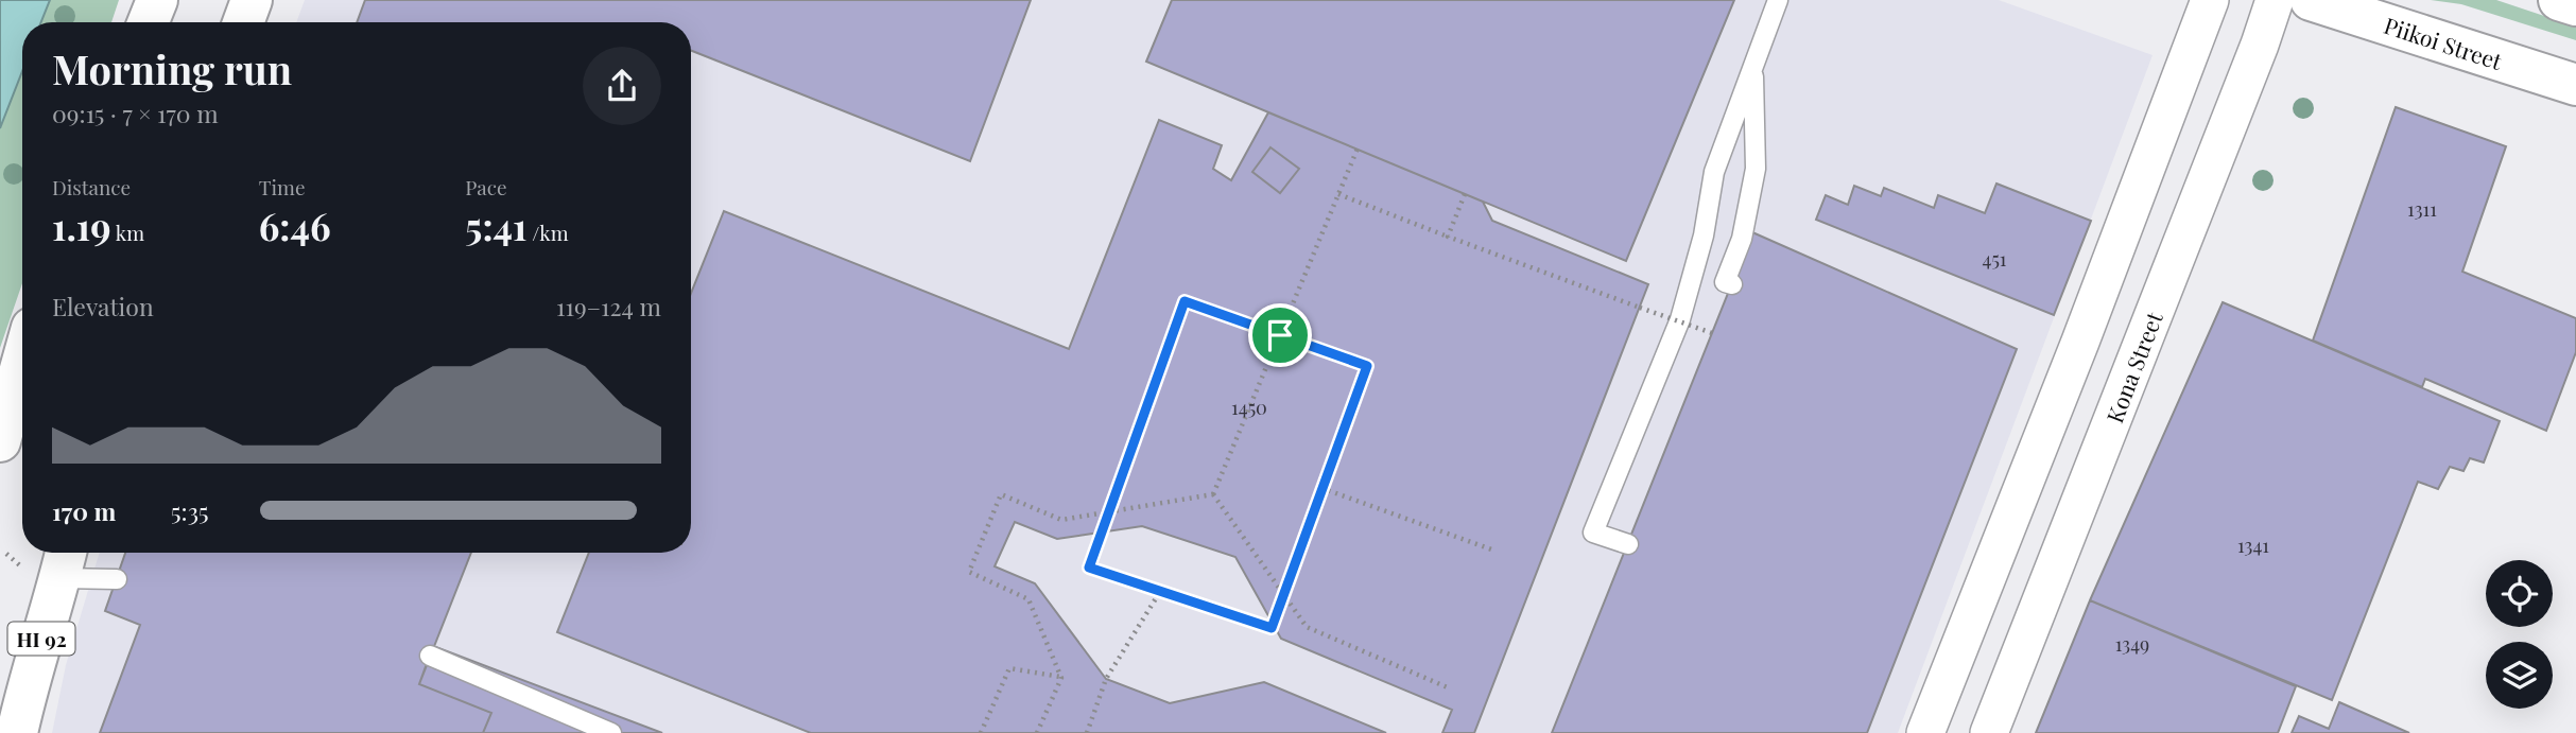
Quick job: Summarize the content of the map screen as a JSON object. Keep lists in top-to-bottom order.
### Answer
{
  "streets": {
    "main road": ["Piikoi Street", "HI 92"],
    "street": ["Kona Street"]
  },
  "house_numbers": [
    "1311",
    "451",
    "1450",
    "1341",
    "1349"
  ],
  "page": {
    "heading": ["Morning run", "09:15 · 7 × 170 m"],
    "stats": [
      ["Distance", "1.19 km"],
      ["Time", "6:46"],
      ["Pace", "5:41 /km"]
    ],
    "chart": ["Elevation", "119–124 m"],
    "list": [
      {
        "name": "170 m",
        "note": "5:35"
      }
    ]
  }
}
